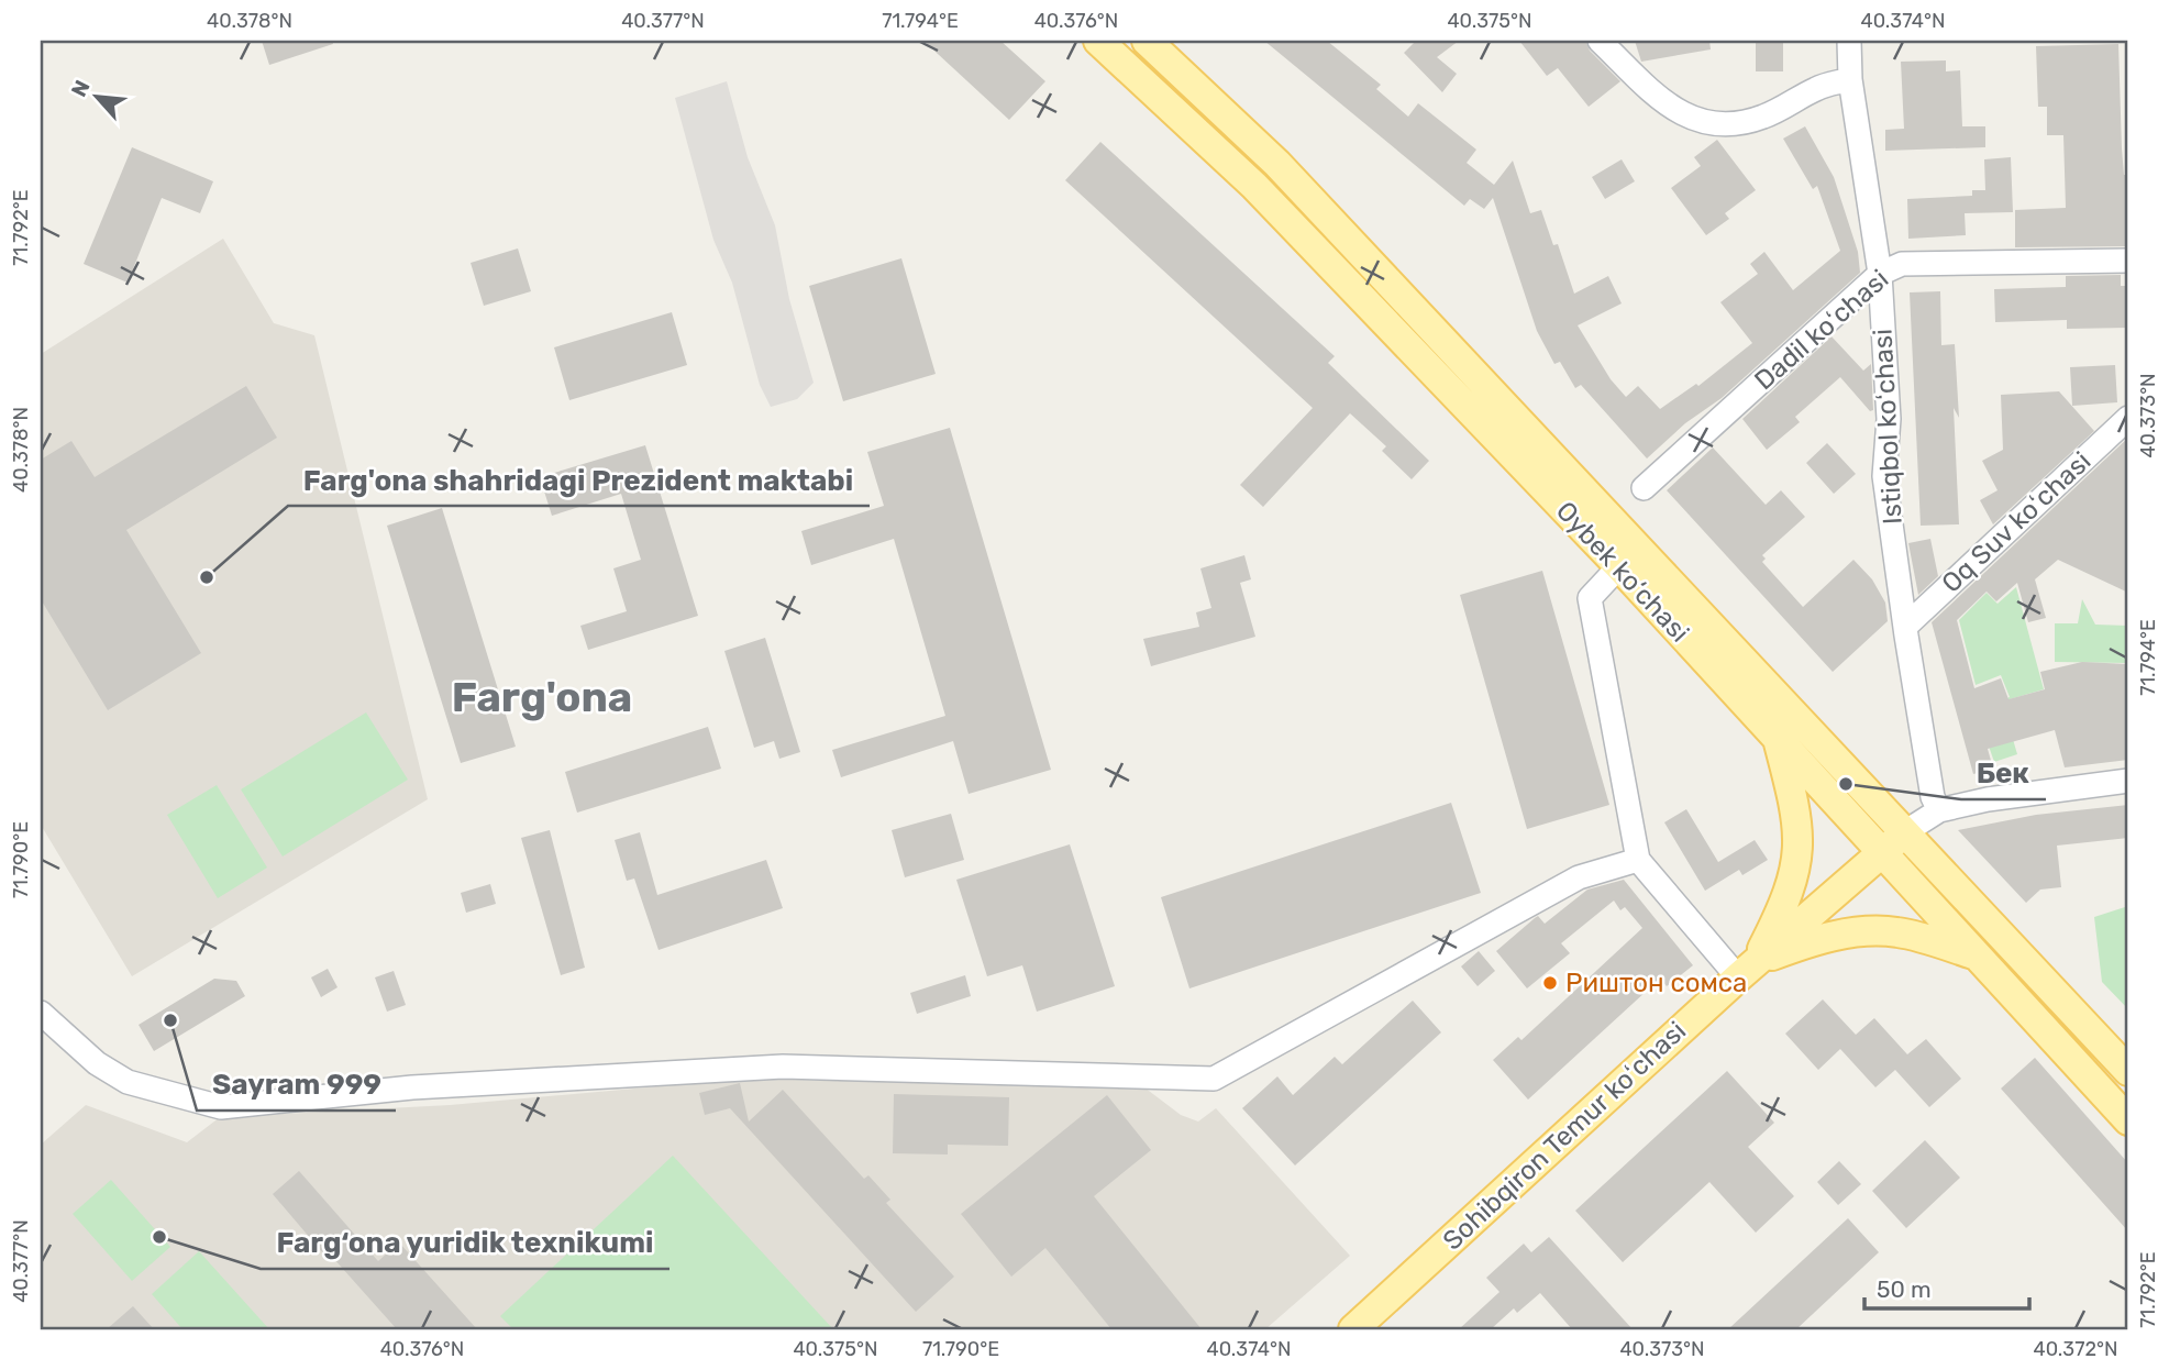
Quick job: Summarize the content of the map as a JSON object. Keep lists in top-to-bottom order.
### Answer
{
  "streets": {
    "main road": ["Oybek ko‘chasi", "Sohibqiron Temur koʻchasi"],
    "street": ["Dadil koʻchasi", "Istiqbol koʻchasi", "Oq Suv koʻchasi"]
  },
  "crossings": [
    ["Dadil koʻchasi", "Istiqbol koʻchasi"],
    ["Istiqbol koʻchasi", "Oq Suv koʻchasi"],
    ["Oybek ko‘chasi", "Sohibqiron Temur koʻchasi"]
  ],
  "districts": ["Farg'ona"],
  "places": [
    "Farg'ona shahridagi Prezident maktabi",
    "Бек",
    "Риштон сомса",
    "Sayram 999",
    "Farg‘ona yuridik texnikumi"
  ],
  "scale_bar": "50 m",
  "north": "top left",
  "coordinates": [
    "40.378°N",
    "40.377°N",
    "71.794°E",
    "40.376°N",
    "40.375°N",
    "40.374°N",
    "71.792°E",
    "40.373°N",
    "71.790°E",
    "40.372°N"
  ]
}
